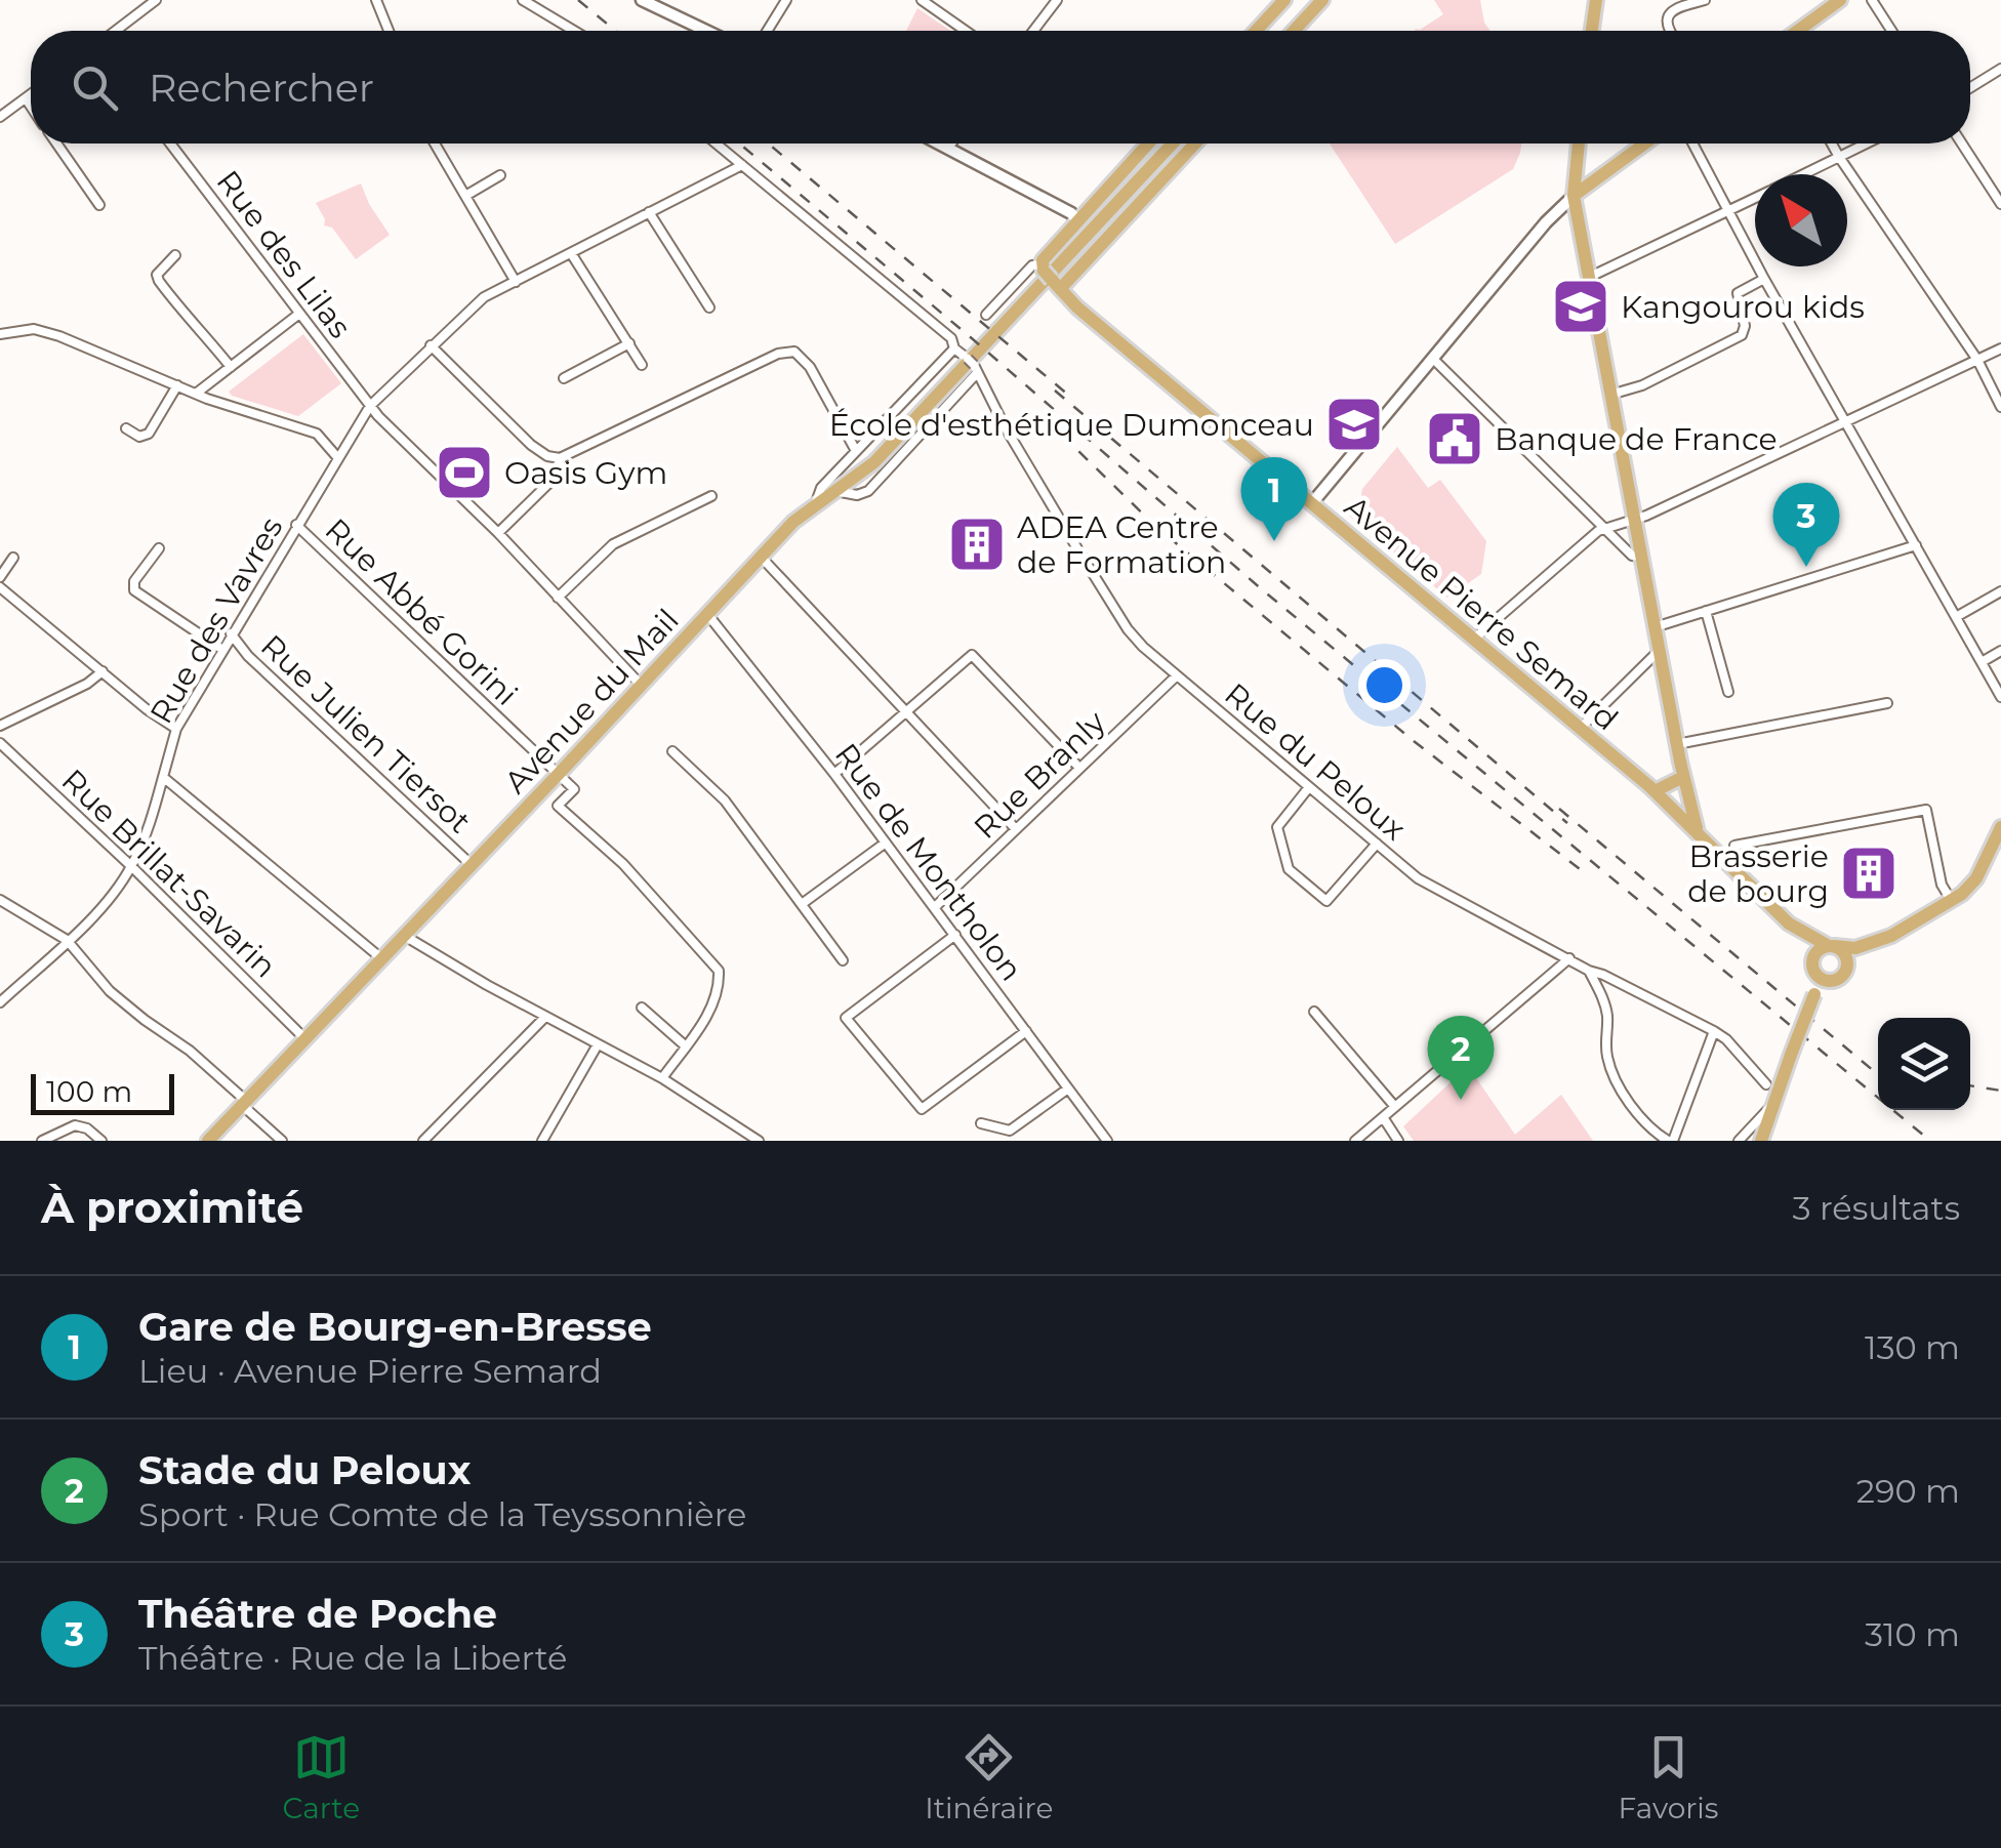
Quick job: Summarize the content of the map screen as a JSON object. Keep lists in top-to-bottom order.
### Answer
{
  "streets": {
    "main road": ["Avenue Pierre Semard", "Avenue du Mail"],
    "street": [
      "Rue des Lilas",
      "Rue Abbé Gorini",
      "Rue des Vavres",
      "Rue Julien Tiersot",
      "Rue du Peloux",
      "Rue Branly",
      "Rue de Montholon",
      "Rue Brillat-Savarin"
    ]
  },
  "crossings": [
    ["Rue des Lilas", "Rue des Vavres"],
    ["Rue des Lilas", "Avenue du Mail"],
    ["Rue Abbé Gorini", "Rue des Vavres"],
    ["Rue Abbé Gorini", "Avenue du Mail"],
    ["Rue des Vavres", "Rue Julien Tiersot"],
    ["Rue des Vavres", "Rue du Peloux"],
    ["Rue des Vavres", "Rue Brillat-Savarin"],
    ["Avenue du Mail", "Rue Julien Tiersot"],
    ["Avenue du Mail", "Rue du Peloux"],
    ["Avenue du Mail", "Rue de Montholon"],
    ["Avenue du Mail", "Rue Brillat-Savarin"],
    ["Rue du Peloux", "Rue Branly"],
    ["Rue Branly", "Rue de Montholon"]
  ],
  "places": {
    "school or university": ["Kangourou kids", "École d'esthétique Dumonceau"],
    "public building": ["Banque de France"],
    "sports": ["Oasis Gym"],
    "building": ["ADEA Centre de Formation", "Brasserie de bourg"]
  },
  "scale_bar": "100 m",
  "north": "top left",
  "page": {
    "search": "Rechercher",
    "pins": ["1", "3", "2"],
    "scale": "100 m",
    "heading": ["À proximité", "3 résultats"],
    "list": [
      {
        "mark": "1",
        "name": "Gare de Bourg-en-Bresse",
        "note": "Lieu · Avenue Pierre Semard",
        "value": "130 m"
      },
      {
        "mark": "2",
        "name": "Stade du Peloux",
        "note": "Sport · Rue Comte de la Teyssonnière",
        "value": "290 m"
      },
      {
        "mark": "3",
        "name": "Théâtre de Poche",
        "note": "Théâtre · Rue de la Liberté",
        "value": "310 m"
      }
    ],
    "nav": ["Carte", "Itinéraire", "Favoris"]
  }
}
